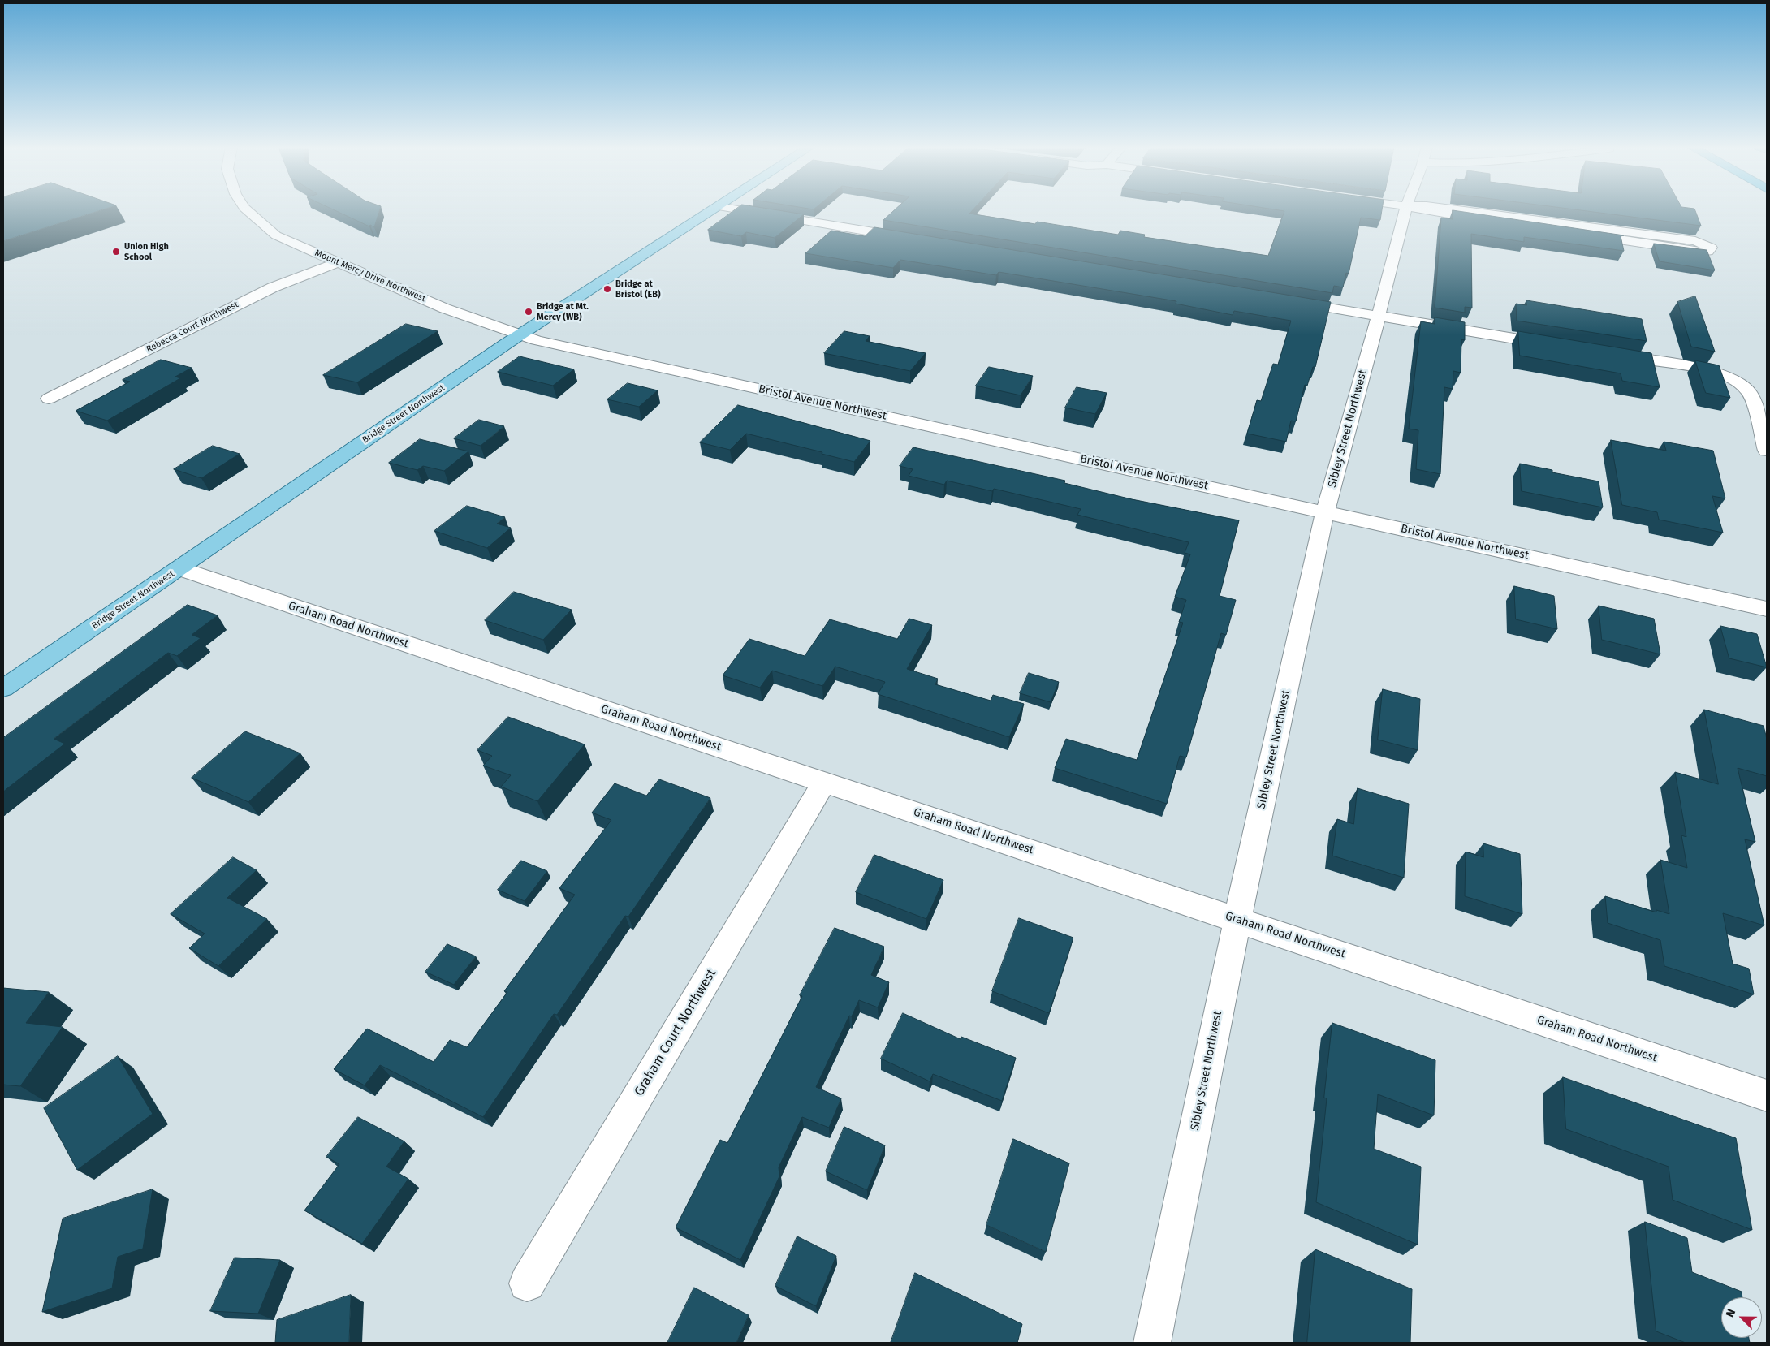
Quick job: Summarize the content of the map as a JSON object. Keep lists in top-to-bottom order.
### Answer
{
  "streets": {
    "main road": ["Bridge Street Northwest"],
    "street": [
      "Mount Mercy Drive Northwest",
      "Rebecca Court Northwest",
      "Bristol Avenue Northwest",
      "Sibley Street Northwest",
      "Graham Road Northwest",
      "Graham Court Northwest"
    ]
  },
  "crossings": [
    ["Mount Mercy Drive Northwest", "Rebecca Court Northwest"],
    ["Mount Mercy Drive Northwest", "Bristol Avenue Northwest"],
    ["Mount Mercy Drive Northwest", "Bridge Street Northwest"],
    ["Bristol Avenue Northwest", "Bridge Street Northwest"],
    ["Bristol Avenue Northwest", "Sibley Street Northwest"],
    ["Bridge Street Northwest", "Graham Road Northwest"],
    ["Sibley Street Northwest", "Graham Road Northwest"],
    ["Graham Road Northwest", "Graham Court Northwest"]
  ],
  "places": ["Union High School", "Bridge at Bristol (EB)", "Bridge at Mt. Mercy (WB)"],
  "north": "top left"
}
